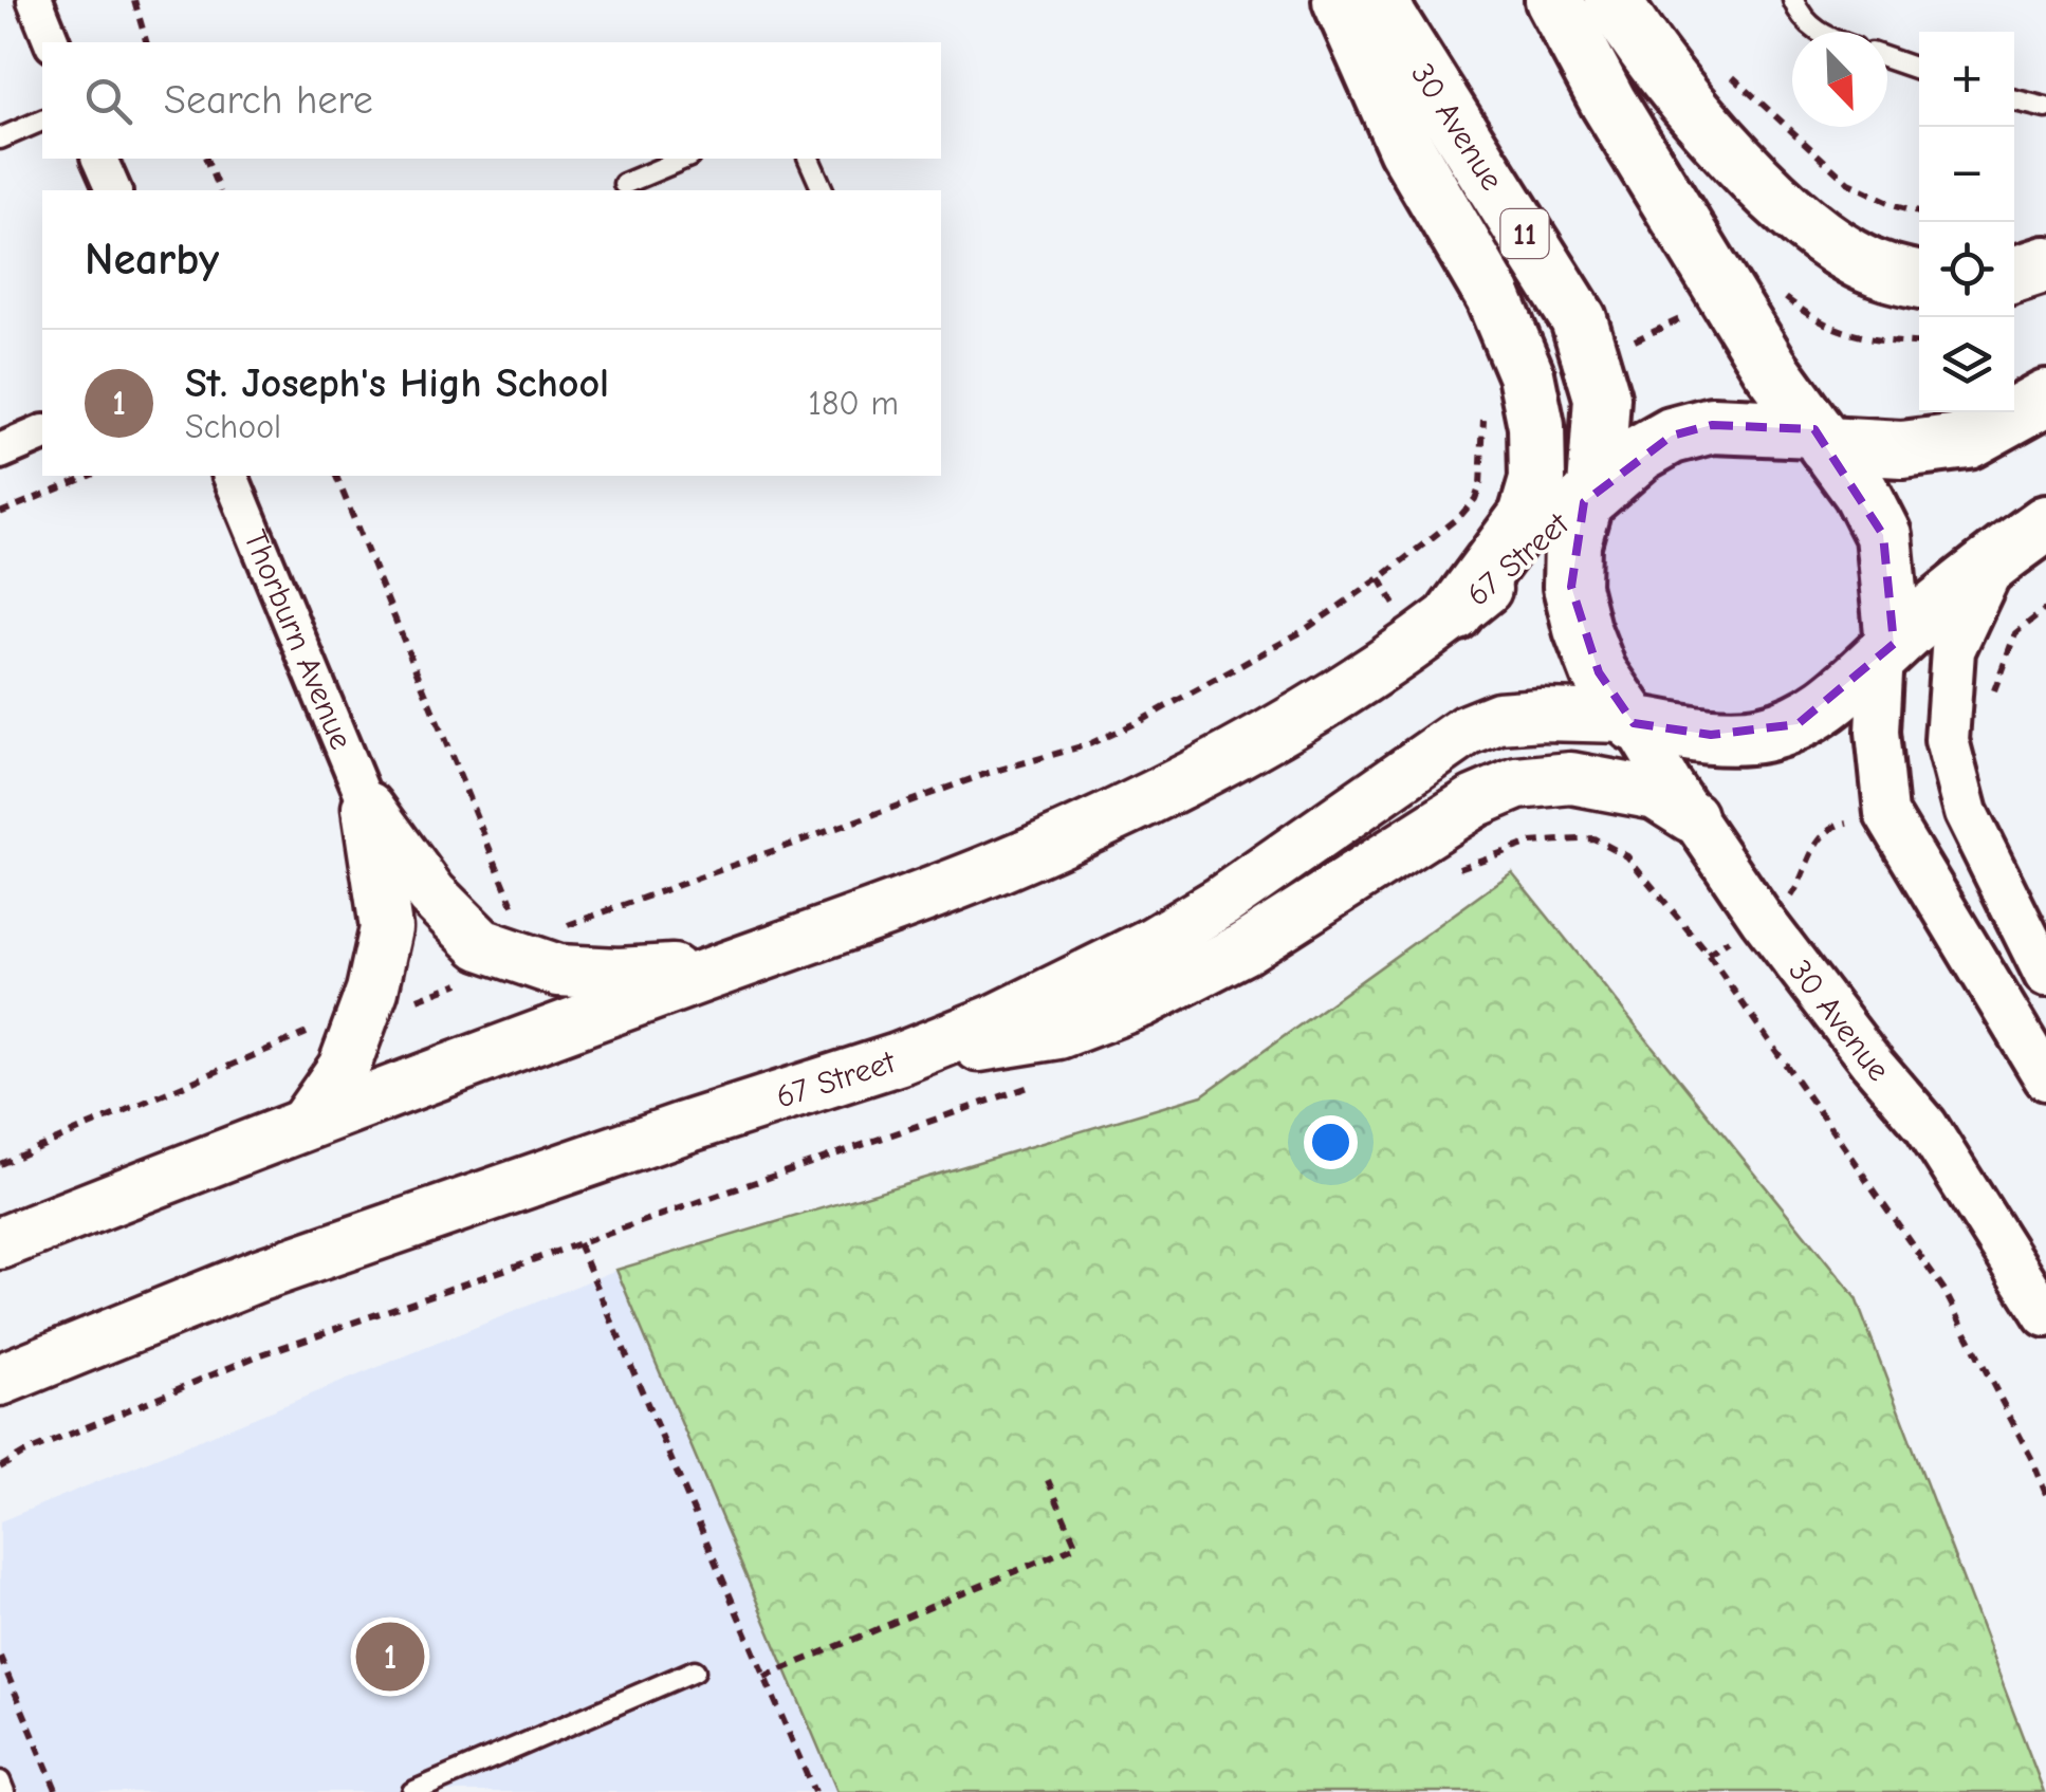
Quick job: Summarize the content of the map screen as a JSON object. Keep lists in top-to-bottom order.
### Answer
{
  "streets": {
    "main road": ["30 Avenue", "11", "67 Street"],
    "street": ["Thorburn Avenue"]
  },
  "crossings": [
    ["30 Avenue", "67 Street"]
  ],
  "north": "bottom right",
  "page": {
    "map_buttons": ["+", "−"],
    "search": "Search here",
    "heading": "Nearby",
    "list": [
      {
        "mark": "1",
        "name": "St. Joseph's High School",
        "note": "School",
        "value": "180 m"
      }
    ],
    "pins": "1"
  }
}
